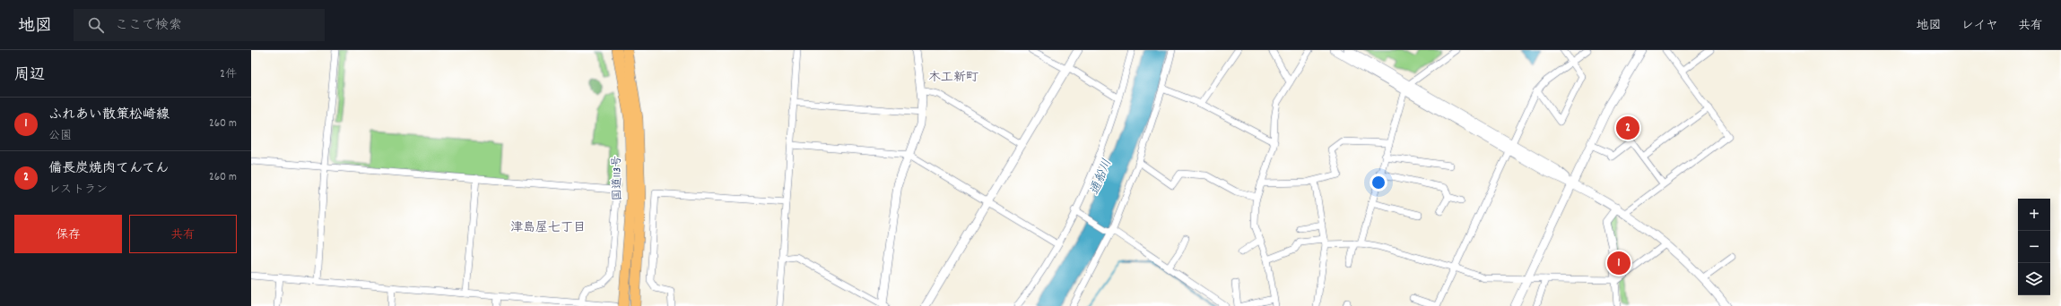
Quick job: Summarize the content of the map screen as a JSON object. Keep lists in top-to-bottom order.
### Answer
{
  "streets": {
    "highway": ["国道113号"]
  },
  "districts": ["木工新町", "津島屋七丁目"],
  "water": ["通船川"],
  "page": {
    "header": "地図",
    "search": "ここで検索",
    "nav": ["地図", "レイヤ", "共有"],
    "heading": ["周辺", "2件"],
    "list": [
      {
        "mark": "1",
        "name": "ふれあい散策松崎線",
        "note": "公園",
        "value": "260 m"
      },
      {
        "mark": "2",
        "name": "備長炭焼肉てんてん",
        "note": "レストラン",
        "value": "260 m"
      }
    ],
    "pins": ["2", "1"],
    "map_buttons": ["+", "−"],
    "buttons": ["保存", "共有"]
  }
}
